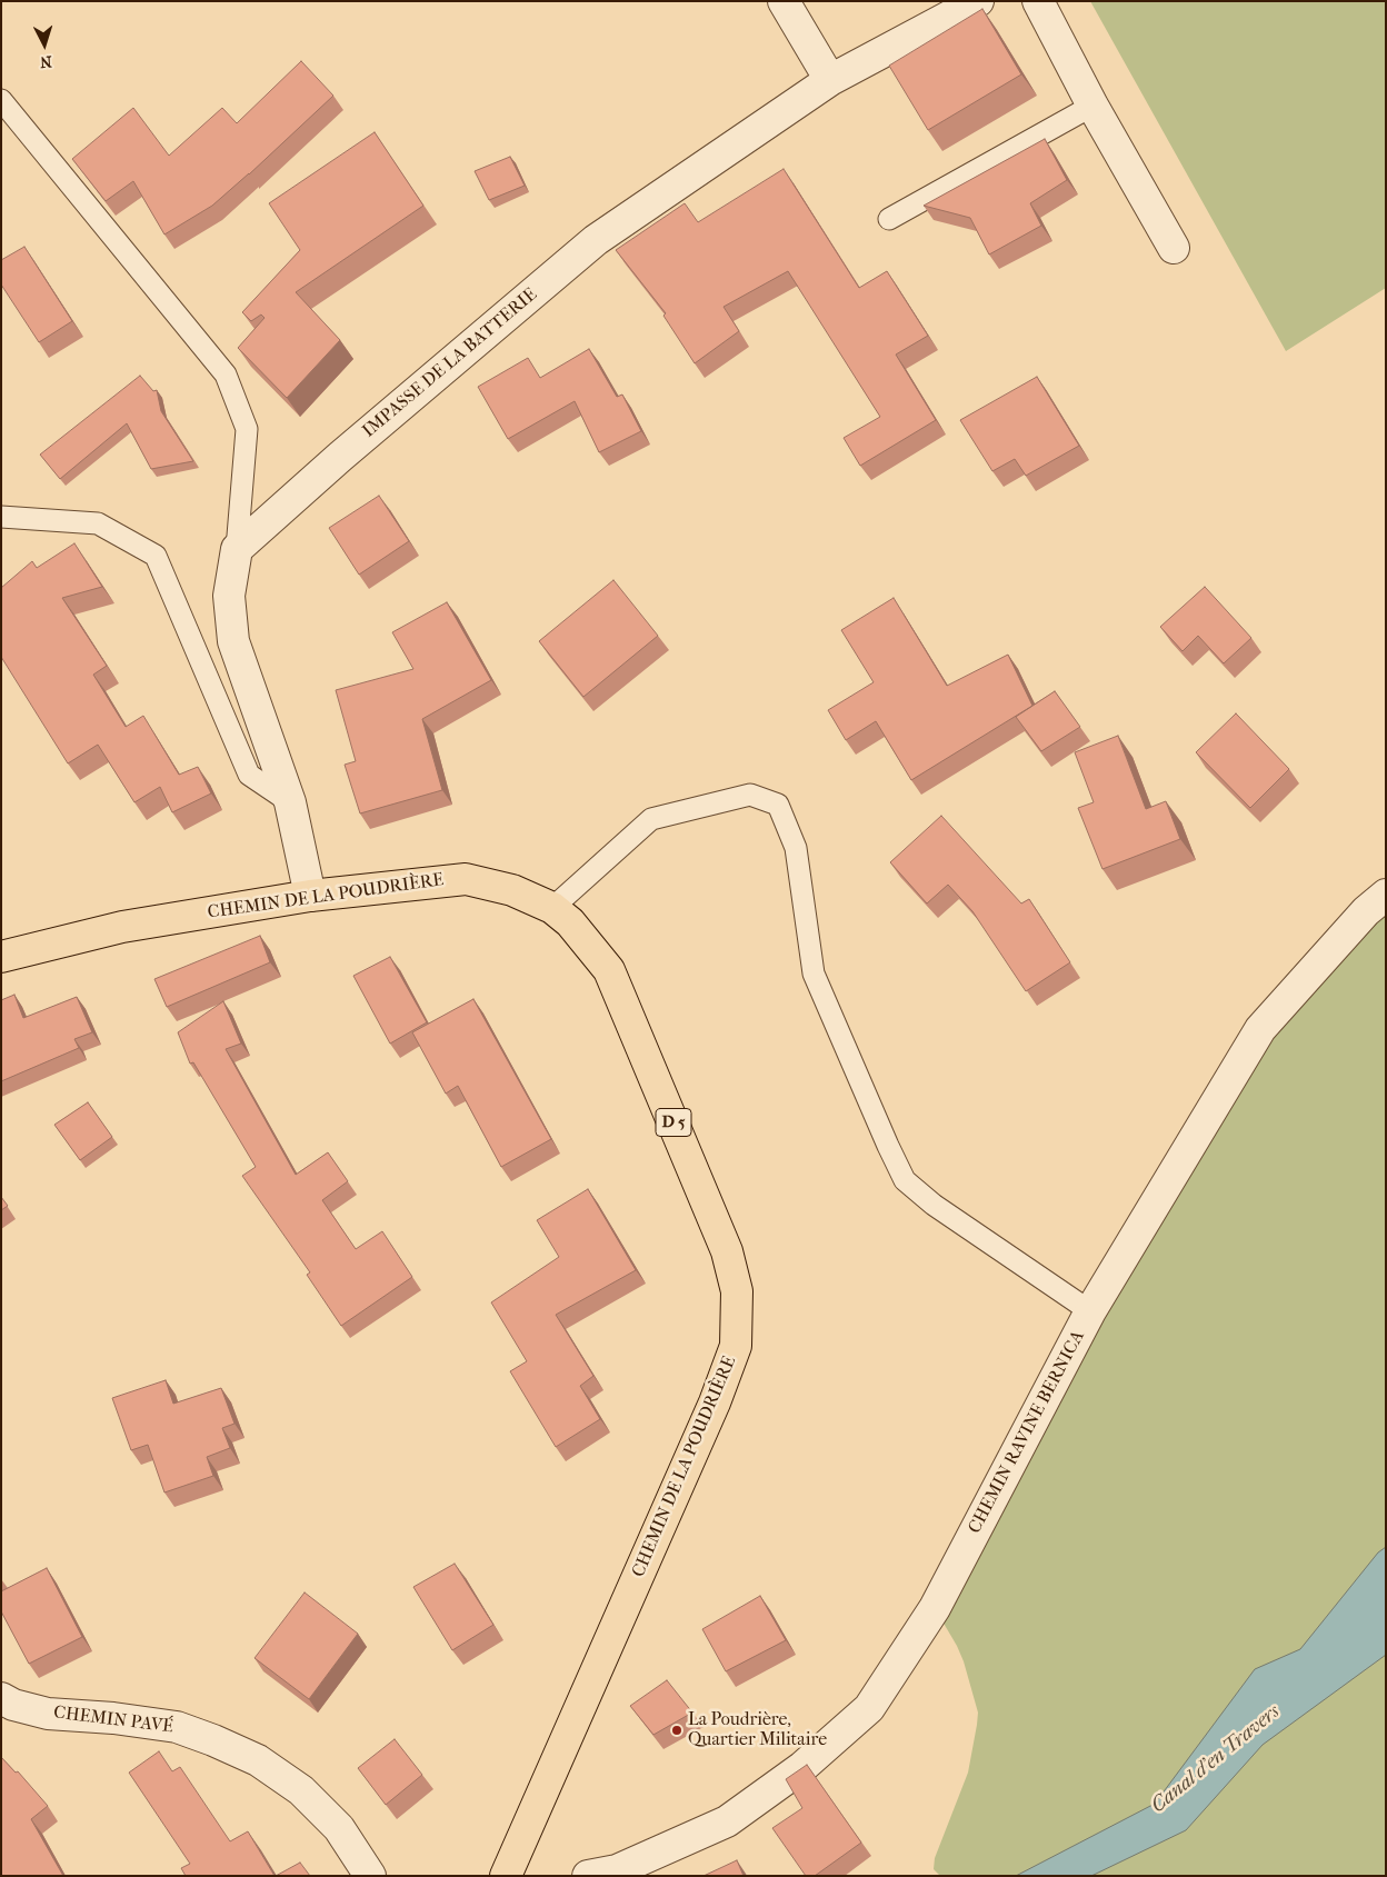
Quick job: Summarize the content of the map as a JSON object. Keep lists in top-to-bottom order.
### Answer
{
  "streets": {
    "main road": ["CHEMIN DE LA POUDRIÈRE", "D 5"],
    "street": ["IMPASSE DE LA BATTERIE", "CHEMIN RAVINE BERNICA", "CHEMIN PAVÉ"]
  },
  "water": ["Canal d'en Travers"],
  "places": ["La Poudrière, Quartier Militaire"],
  "north": "bottom"
}
